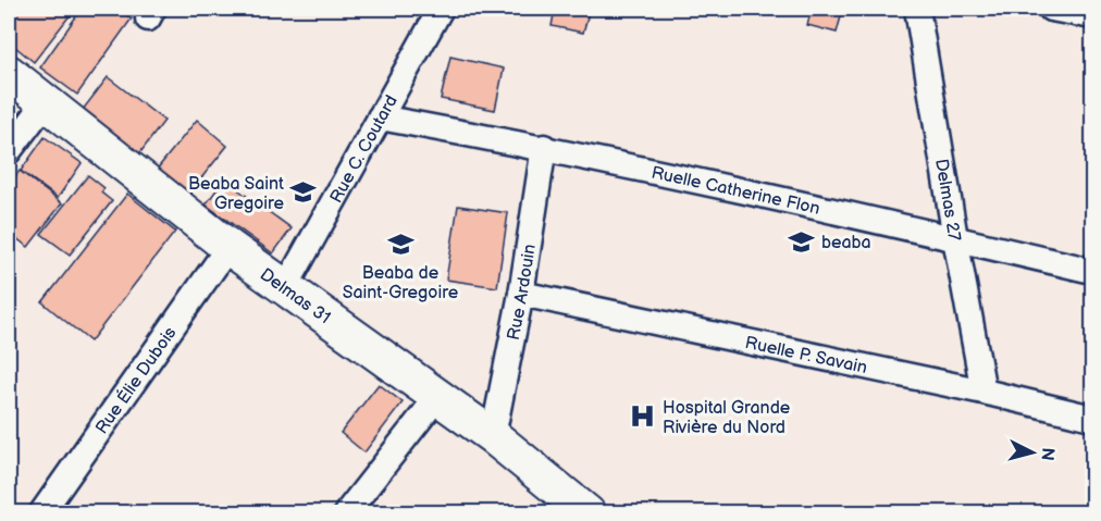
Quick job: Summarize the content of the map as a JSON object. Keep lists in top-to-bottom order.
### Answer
{
  "streets": {
    "street": [
      "Rue C. Coutard",
      "Ruelle Catherine Flon",
      "Delmas 27",
      "Rue Ardouin",
      "Delmas 31",
      "Ruelle P. Savain",
      "Rue Élie Dubois"
    ]
  },
  "crossings": [
    ["Rue C. Coutard", "Ruelle Catherine Flon"],
    ["Rue C. Coutard", "Delmas 31"],
    ["Ruelle Catherine Flon", "Delmas 27"],
    ["Ruelle Catherine Flon", "Rue Ardouin"],
    ["Delmas 27", "Ruelle P. Savain"],
    ["Rue Ardouin", "Delmas 31"],
    ["Rue Ardouin", "Ruelle P. Savain"],
    ["Delmas 31", "Rue Élie Dubois"]
  ],
  "places": {
    "school or university": ["Beaba Saint Gregoire", "beaba", "Beaba de Saint-Gregoire"],
    "hospital": ["Hospital Grande Rivière du Nord"]
  },
  "north": "right"
}
